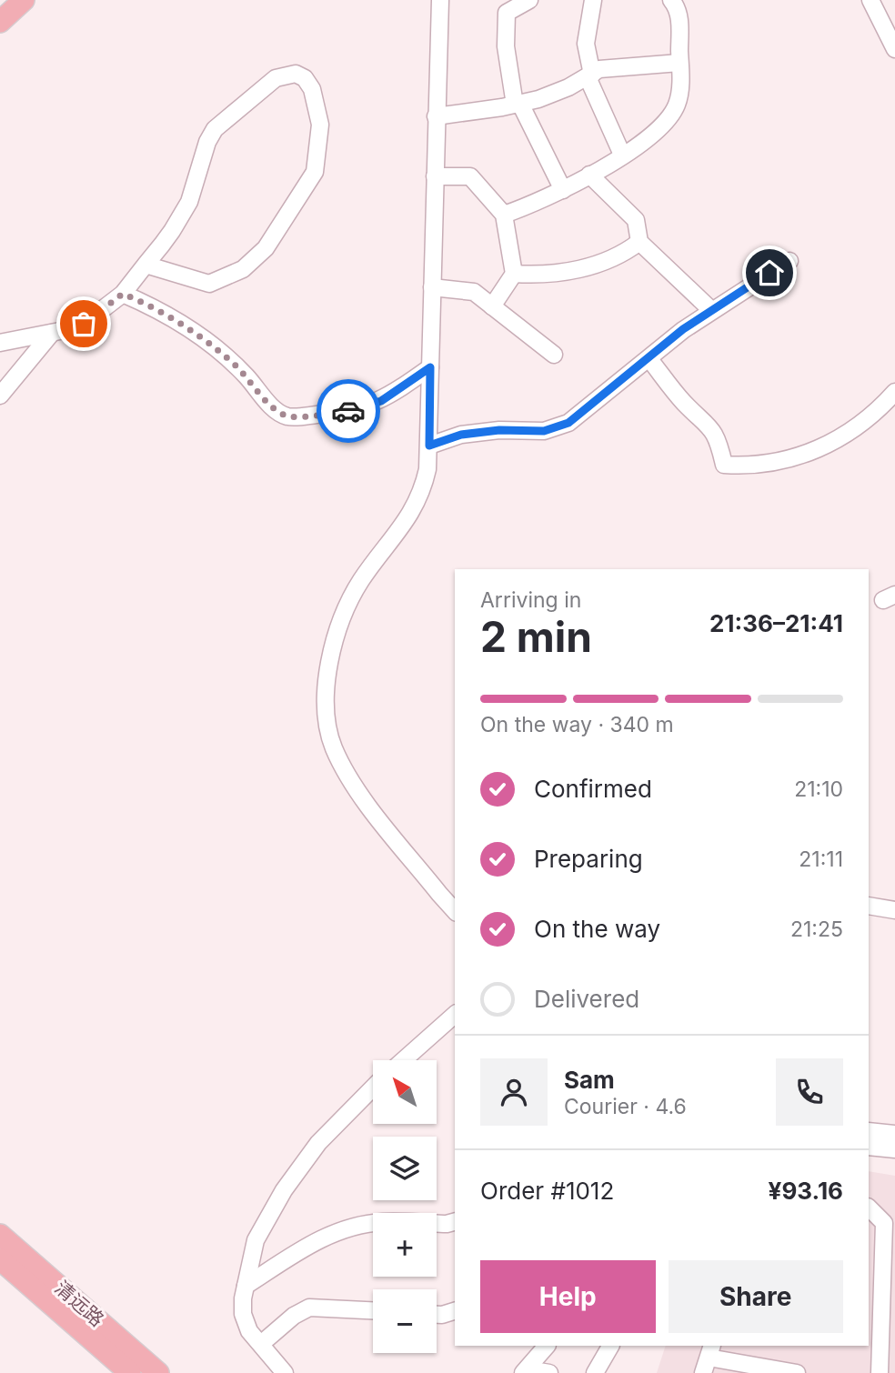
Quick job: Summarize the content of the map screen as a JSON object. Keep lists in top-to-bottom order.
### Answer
{
  "streets": {
    "main road": ["清远路"]
  },
  "north": "top left",
  "page": {
    "heading": ["2 min", "Arriving in", "21:36–21:41"],
    "panel": [
      "Sam",
      "Courier · 4.6",
      "Order #1012",
      "¥93.16"
    ],
    "bar": "On the way · 340 m",
    "list": [
      ["Confirmed", "21:10"],
      ["Preparing", "21:11"],
      ["On the way", "21:25"],
      "Delivered"
    ],
    "map_buttons": ["+", "−"],
    "buttons": ["Help", "Share"]
  }
}
